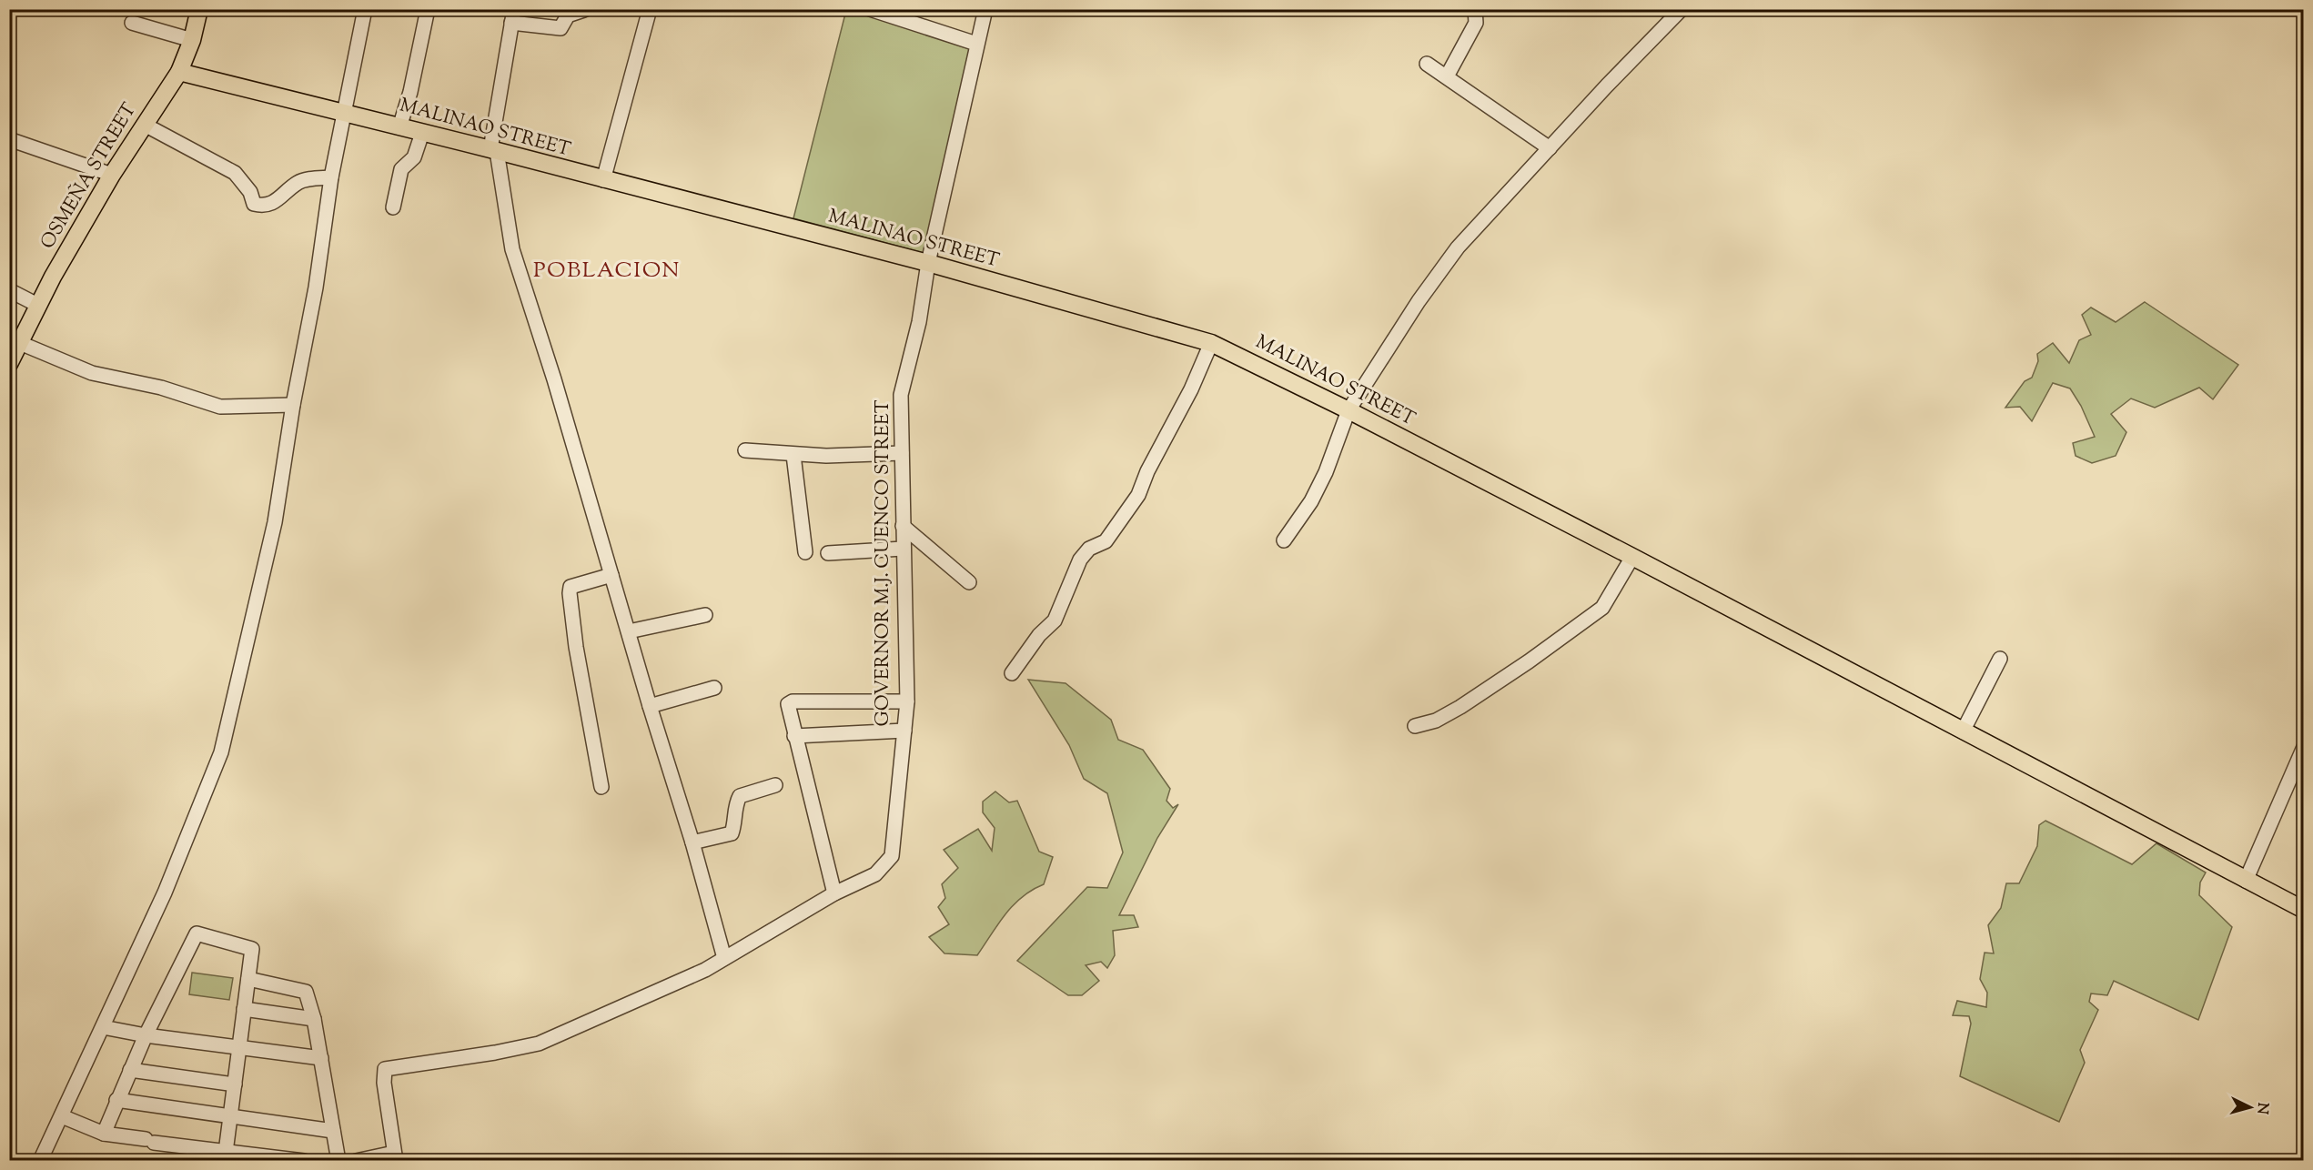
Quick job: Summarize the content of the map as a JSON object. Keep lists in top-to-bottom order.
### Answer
{
  "streets": {
    "main road": ["MALINAO STREET", "OSMEÑA STREET"],
    "street": ["GOVERNOR M.J. CUENCO STREET"]
  },
  "crossings": [
    ["MALINAO STREET", "OSMEÑA STREET"],
    ["MALINAO STREET", "GOVERNOR M.J. CUENCO STREET"]
  ],
  "districts": ["POBLACION"],
  "north": "right"
}
